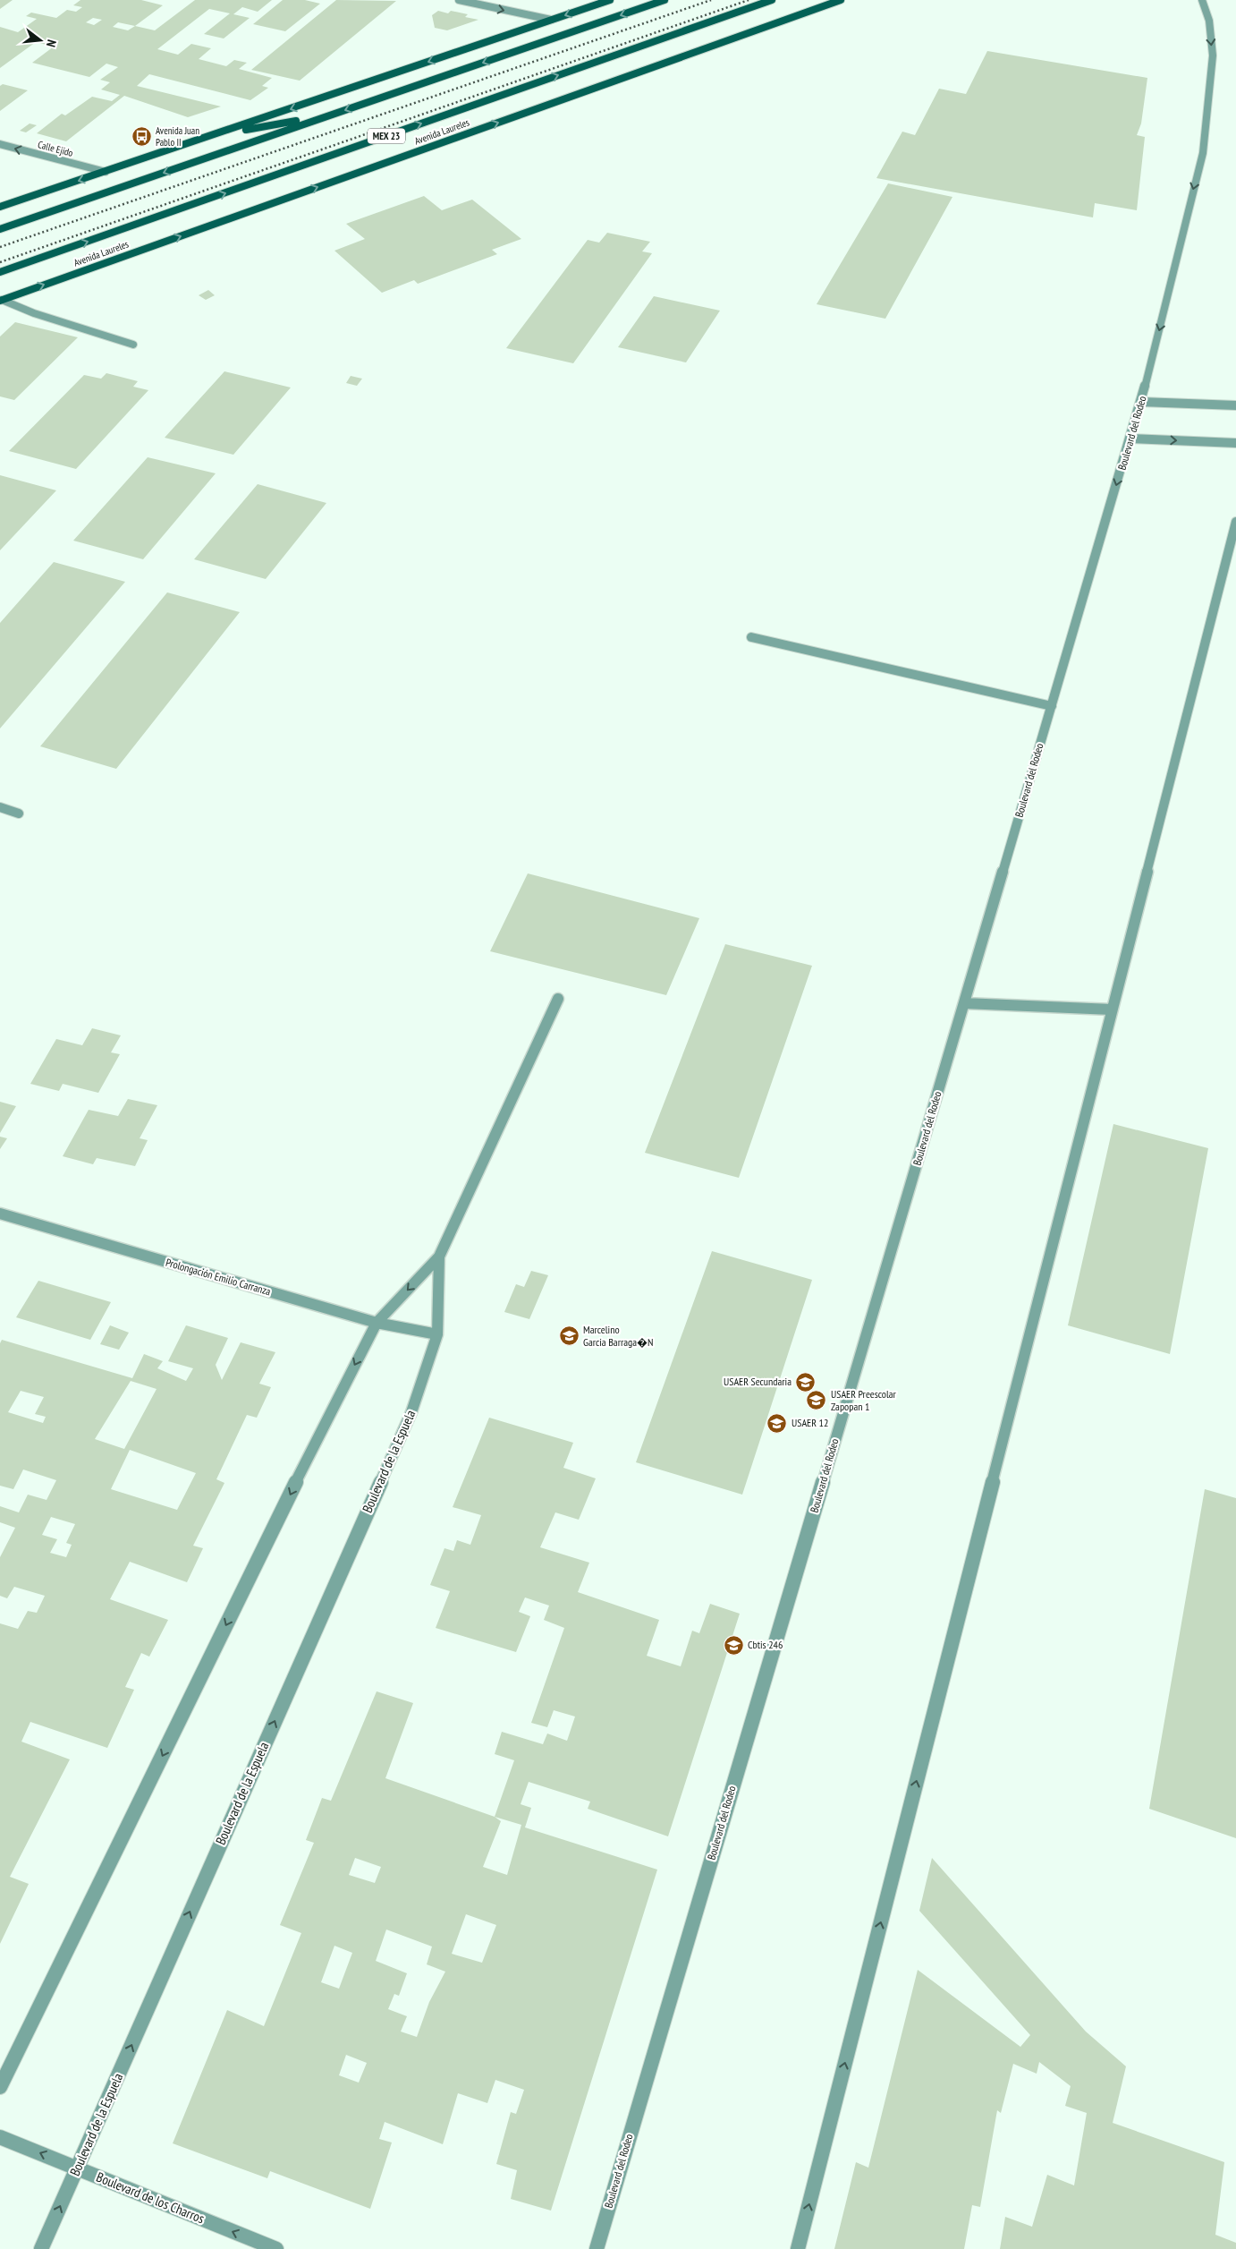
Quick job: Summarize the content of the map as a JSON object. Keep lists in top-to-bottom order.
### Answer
{
  "streets": {
    "main road": ["Avenida Laureles", "MEX 23"],
    "street": [
      "Calle Ejido",
      "Boulevard del Rodeo",
      "Prolongación Emilio Carranza",
      "Boulevard de la Espuela",
      "Boulevard de los Charros"
    ]
  },
  "crossings": [
    ["Prolongación Emilio Carranza", "Boulevard de la Espuela"],
    ["Boulevard de la Espuela", "Boulevard de los Charros"]
  ],
  "one_way": ["Calle Ejido", "Boulevard de los Charros"],
  "places": {
    "bus stop": ["Avenida Juan Pablo II"],
    "school or university": [
      "Marcelino Garcia Barraga�N",
      "USAER Secundaria",
      "USAER Preescolar Zapopan 1",
      "USAER 12",
      "Cbtis 246"
    ]
  },
  "north": "right"
}
